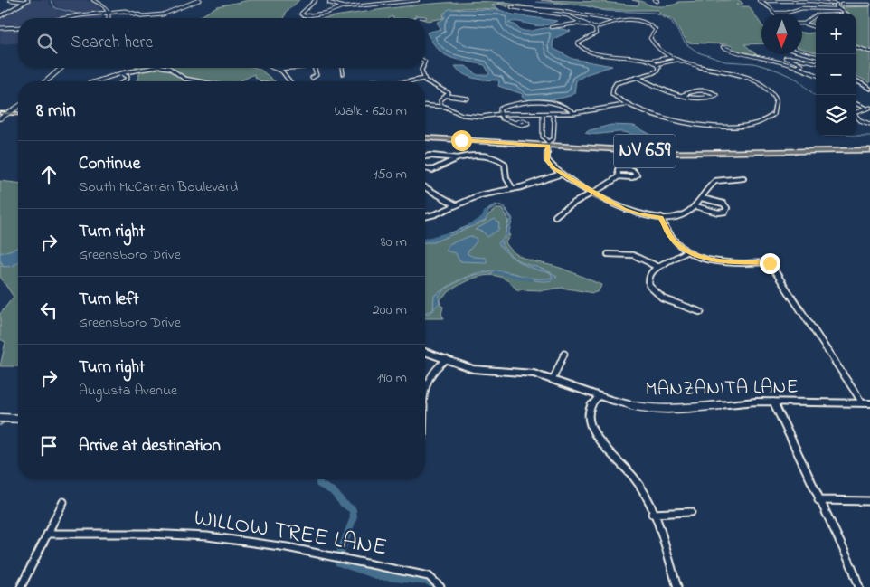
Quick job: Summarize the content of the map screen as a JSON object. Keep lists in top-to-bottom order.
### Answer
{
  "streets": {
    "main road": ["NV 659"],
    "street": ["MANZANITA LANE", "WILLOW TREE LANE"]
  },
  "north": "bottom",
  "page": {
    "map_buttons": ["+", "−"],
    "search": "Search here",
    "heading": ["8 min", "Walk · 620 m"],
    "list": [
      ["Continue", "South McCarran Boulevard", "150 m"],
      ["Turn right", "Greensboro Drive", "80 m"],
      ["Turn left", "Greensboro Drive", "200 m"],
      ["Turn right", "Augusta Avenue", "190 m"],
      "Arrive at destination"
    ]
  }
}
